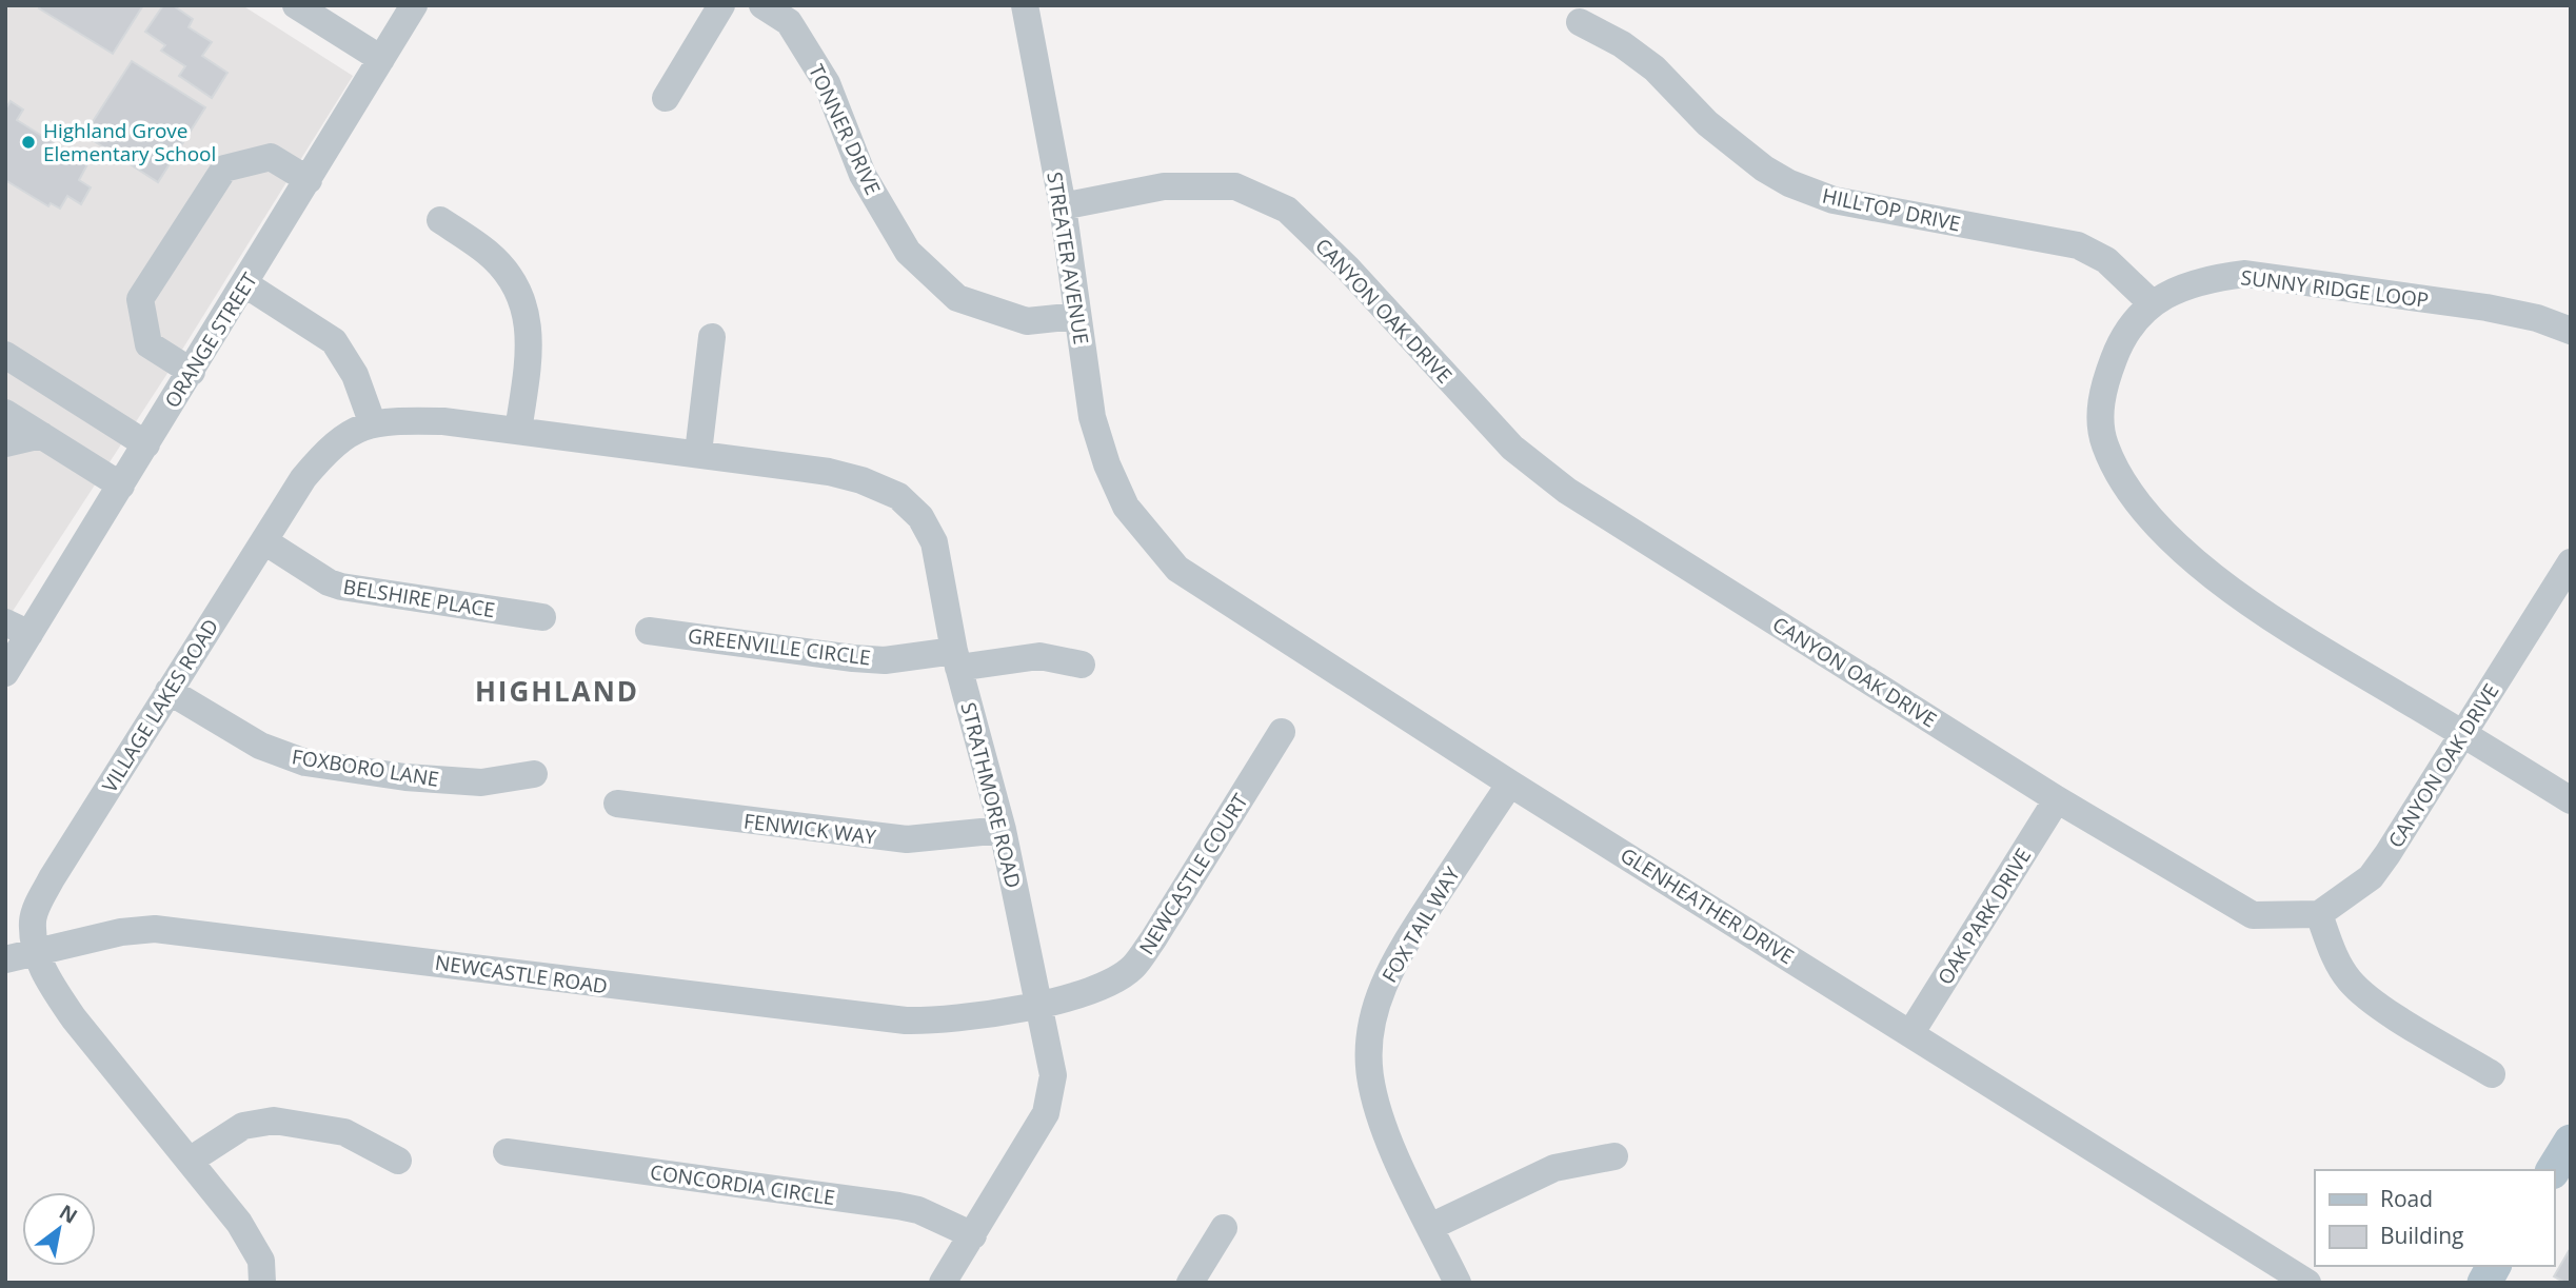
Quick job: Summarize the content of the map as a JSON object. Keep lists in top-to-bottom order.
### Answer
{
  "streets": {
    "street": [
      "TONNER DRIVE",
      "HILLTOP DRIVE",
      "STREATER AVENUE",
      "SUNNY RIDGE LOOP",
      "CANYON OAK DRIVE",
      "ORANGE STREET",
      "BELSHIRE PLACE",
      "GREENVILLE CIRCLE",
      "VILLAGE LAKES ROAD",
      "FOXBORO LANE",
      "STRATHMORE ROAD",
      "FENWICK WAY",
      "NEWCASTLE COURT",
      "GLENHEATHER DRIVE",
      "OAK PARK DRIVE",
      "FOX TAIL WAY",
      "NEWCASTLE ROAD",
      "CONCORDIA CIRCLE"
    ]
  },
  "crossings": [
    ["TONNER DRIVE", "STREATER AVENUE"],
    ["HILLTOP DRIVE", "SUNNY RIDGE LOOP"],
    ["STREATER AVENUE", "CANYON OAK DRIVE"],
    ["STREATER AVENUE", "GLENHEATHER DRIVE"],
    ["SUNNY RIDGE LOOP", "CANYON OAK DRIVE"],
    ["CANYON OAK DRIVE", "OAK PARK DRIVE"],
    ["BELSHIRE PLACE", "VILLAGE LAKES ROAD"],
    ["GREENVILLE CIRCLE", "STRATHMORE ROAD"],
    ["VILLAGE LAKES ROAD", "FOXBORO LANE"],
    ["VILLAGE LAKES ROAD", "STRATHMORE ROAD"],
    ["VILLAGE LAKES ROAD", "NEWCASTLE ROAD"],
    ["STRATHMORE ROAD", "FENWICK WAY"],
    ["STRATHMORE ROAD", "NEWCASTLE COURT"],
    ["STRATHMORE ROAD", "NEWCASTLE ROAD"],
    ["STRATHMORE ROAD", "CONCORDIA CIRCLE"],
    ["NEWCASTLE COURT", "NEWCASTLE ROAD"],
    ["GLENHEATHER DRIVE", "OAK PARK DRIVE"],
    ["GLENHEATHER DRIVE", "FOX TAIL WAY"]
  ],
  "districts": ["HIGHLAND"],
  "places": ["Highland Grove Elementary School"],
  "legend": ["Road", "Building"],
  "north": "top right"
}
